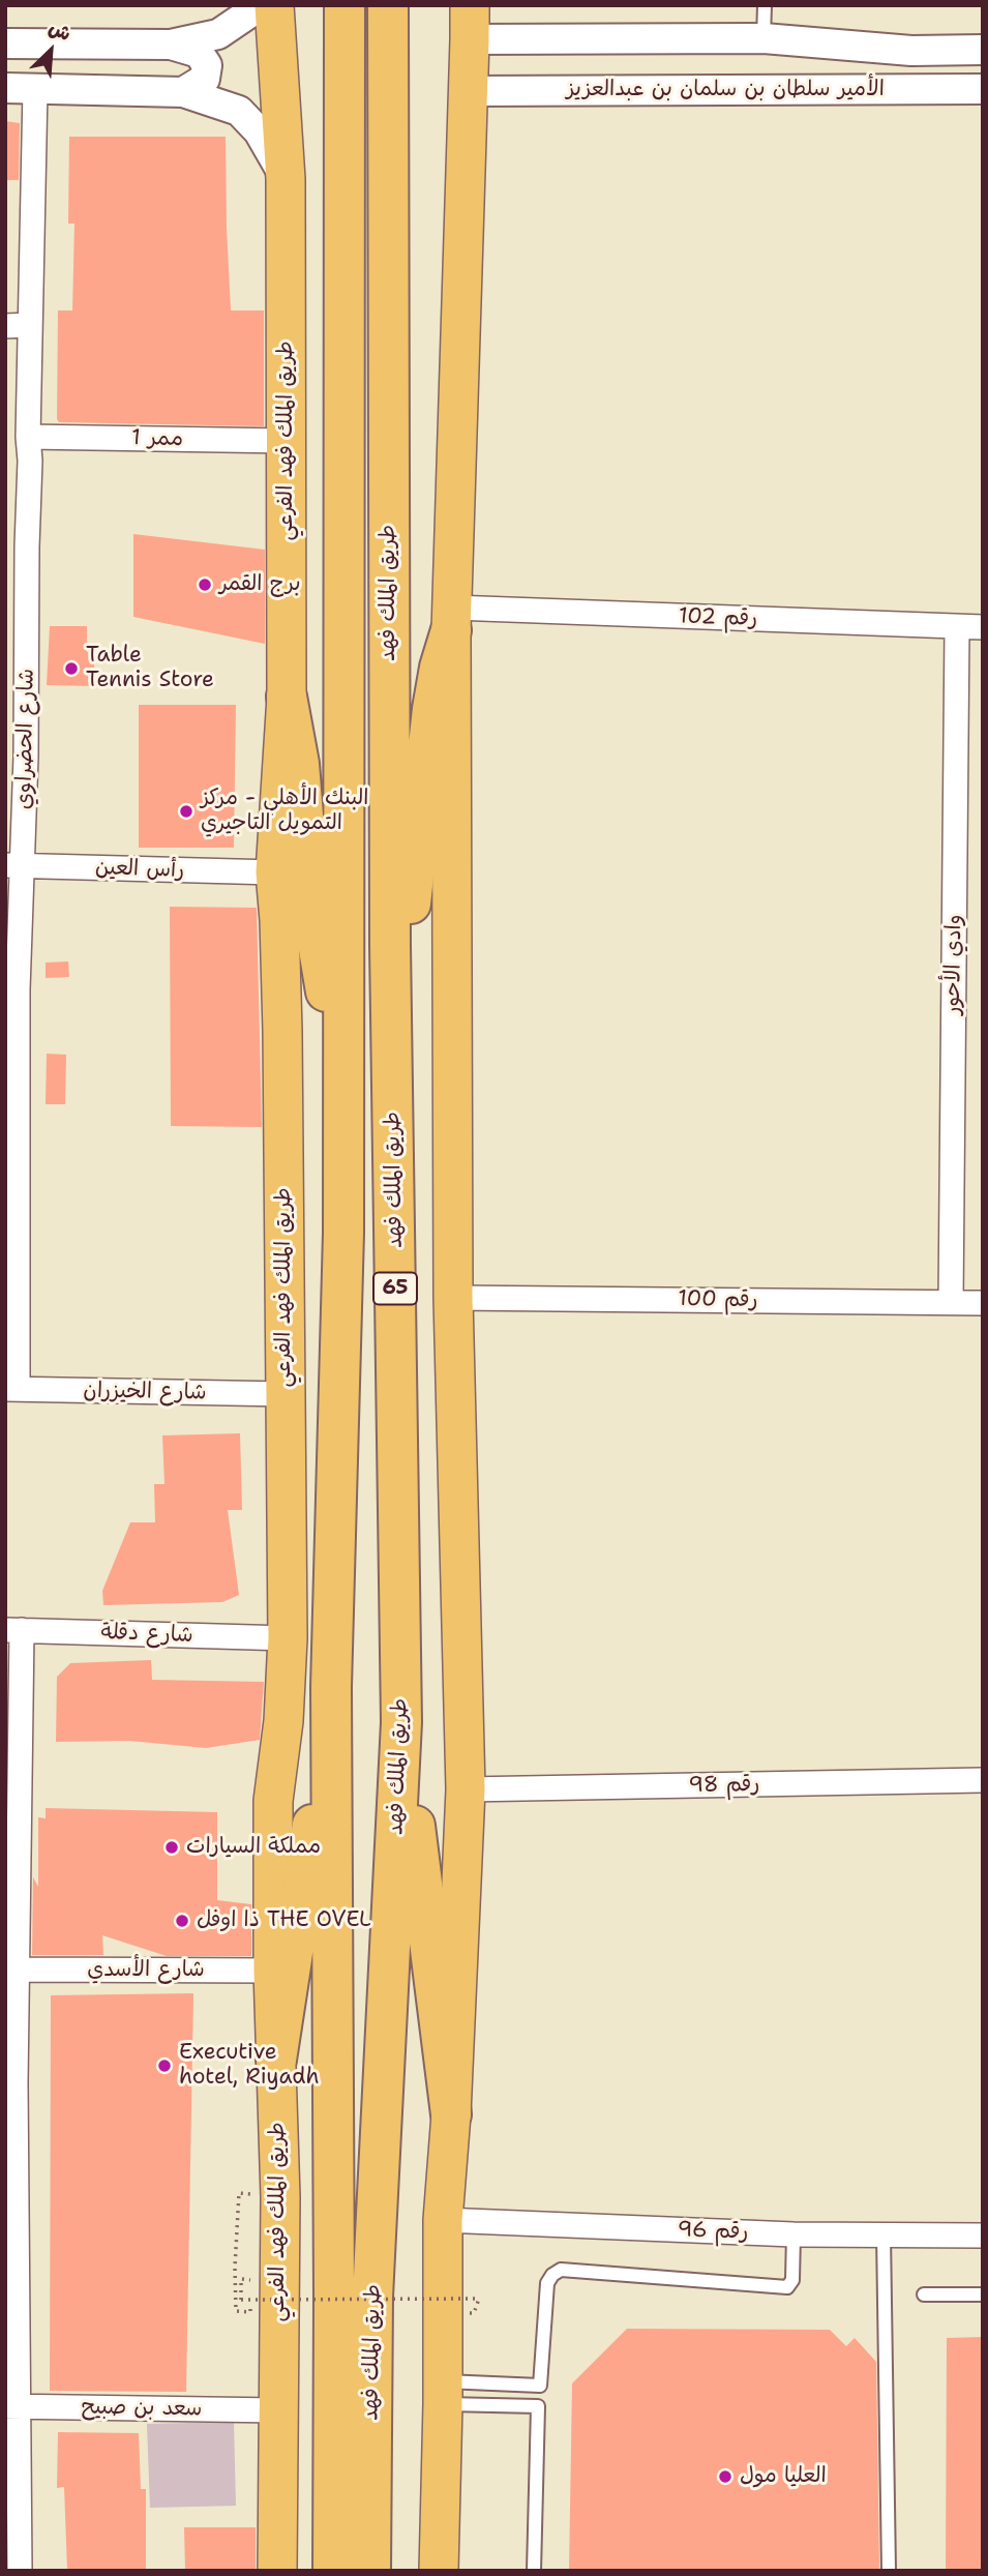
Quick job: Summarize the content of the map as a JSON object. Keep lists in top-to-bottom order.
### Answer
{
  "streets": {
    "highway": ["طريق الملك فهد", "65"],
    "main road": ["طريق الملك فهد الفرعي"],
    "street": [
      "الأمير سلطان بن سلمان بن عبدالعزيز",
      "ممر 1",
      "رقم 102",
      "شارع الحضراوي",
      "رأس العين",
      "وادي الأحور",
      "رقم 100",
      "شارع الخيزران",
      "شارع دقلة",
      "رقم 98",
      "شارع الأسدي",
      "رقم 96",
      "سعد بن صبيح"
    ]
  },
  "crossings": [
    ["ممر 1", "طريق الملك فهد الفرعي"],
    ["ممر 1", "شارع الحضراوي"],
    ["طريق الملك فهد الفرعي", "رأس العين"],
    ["طريق الملك فهد الفرعي", "شارع الخيزران"],
    ["طريق الملك فهد الفرعي", "شارع دقلة"],
    ["طريق الملك فهد الفرعي", "شارع الأسدي"],
    ["طريق الملك فهد الفرعي", "سعد بن صبيح"],
    ["رقم 102", "وادي الأحور"],
    ["شارع الحضراوي", "رأس العين"],
    ["شارع الحضراوي", "شارع الخيزران"],
    ["وادي الأحور", "رقم 100"]
  ],
  "places": [
    "برج القمر",
    "Table Tennis Store",
    "البنك الأهلي - مركز التمويل التاجيري",
    "مملكة السيارات",
    "ذا اوفل THE OVEL",
    "Executive hotel, Riyadh",
    "العليا مول"
  ],
  "north": "top right"
}
